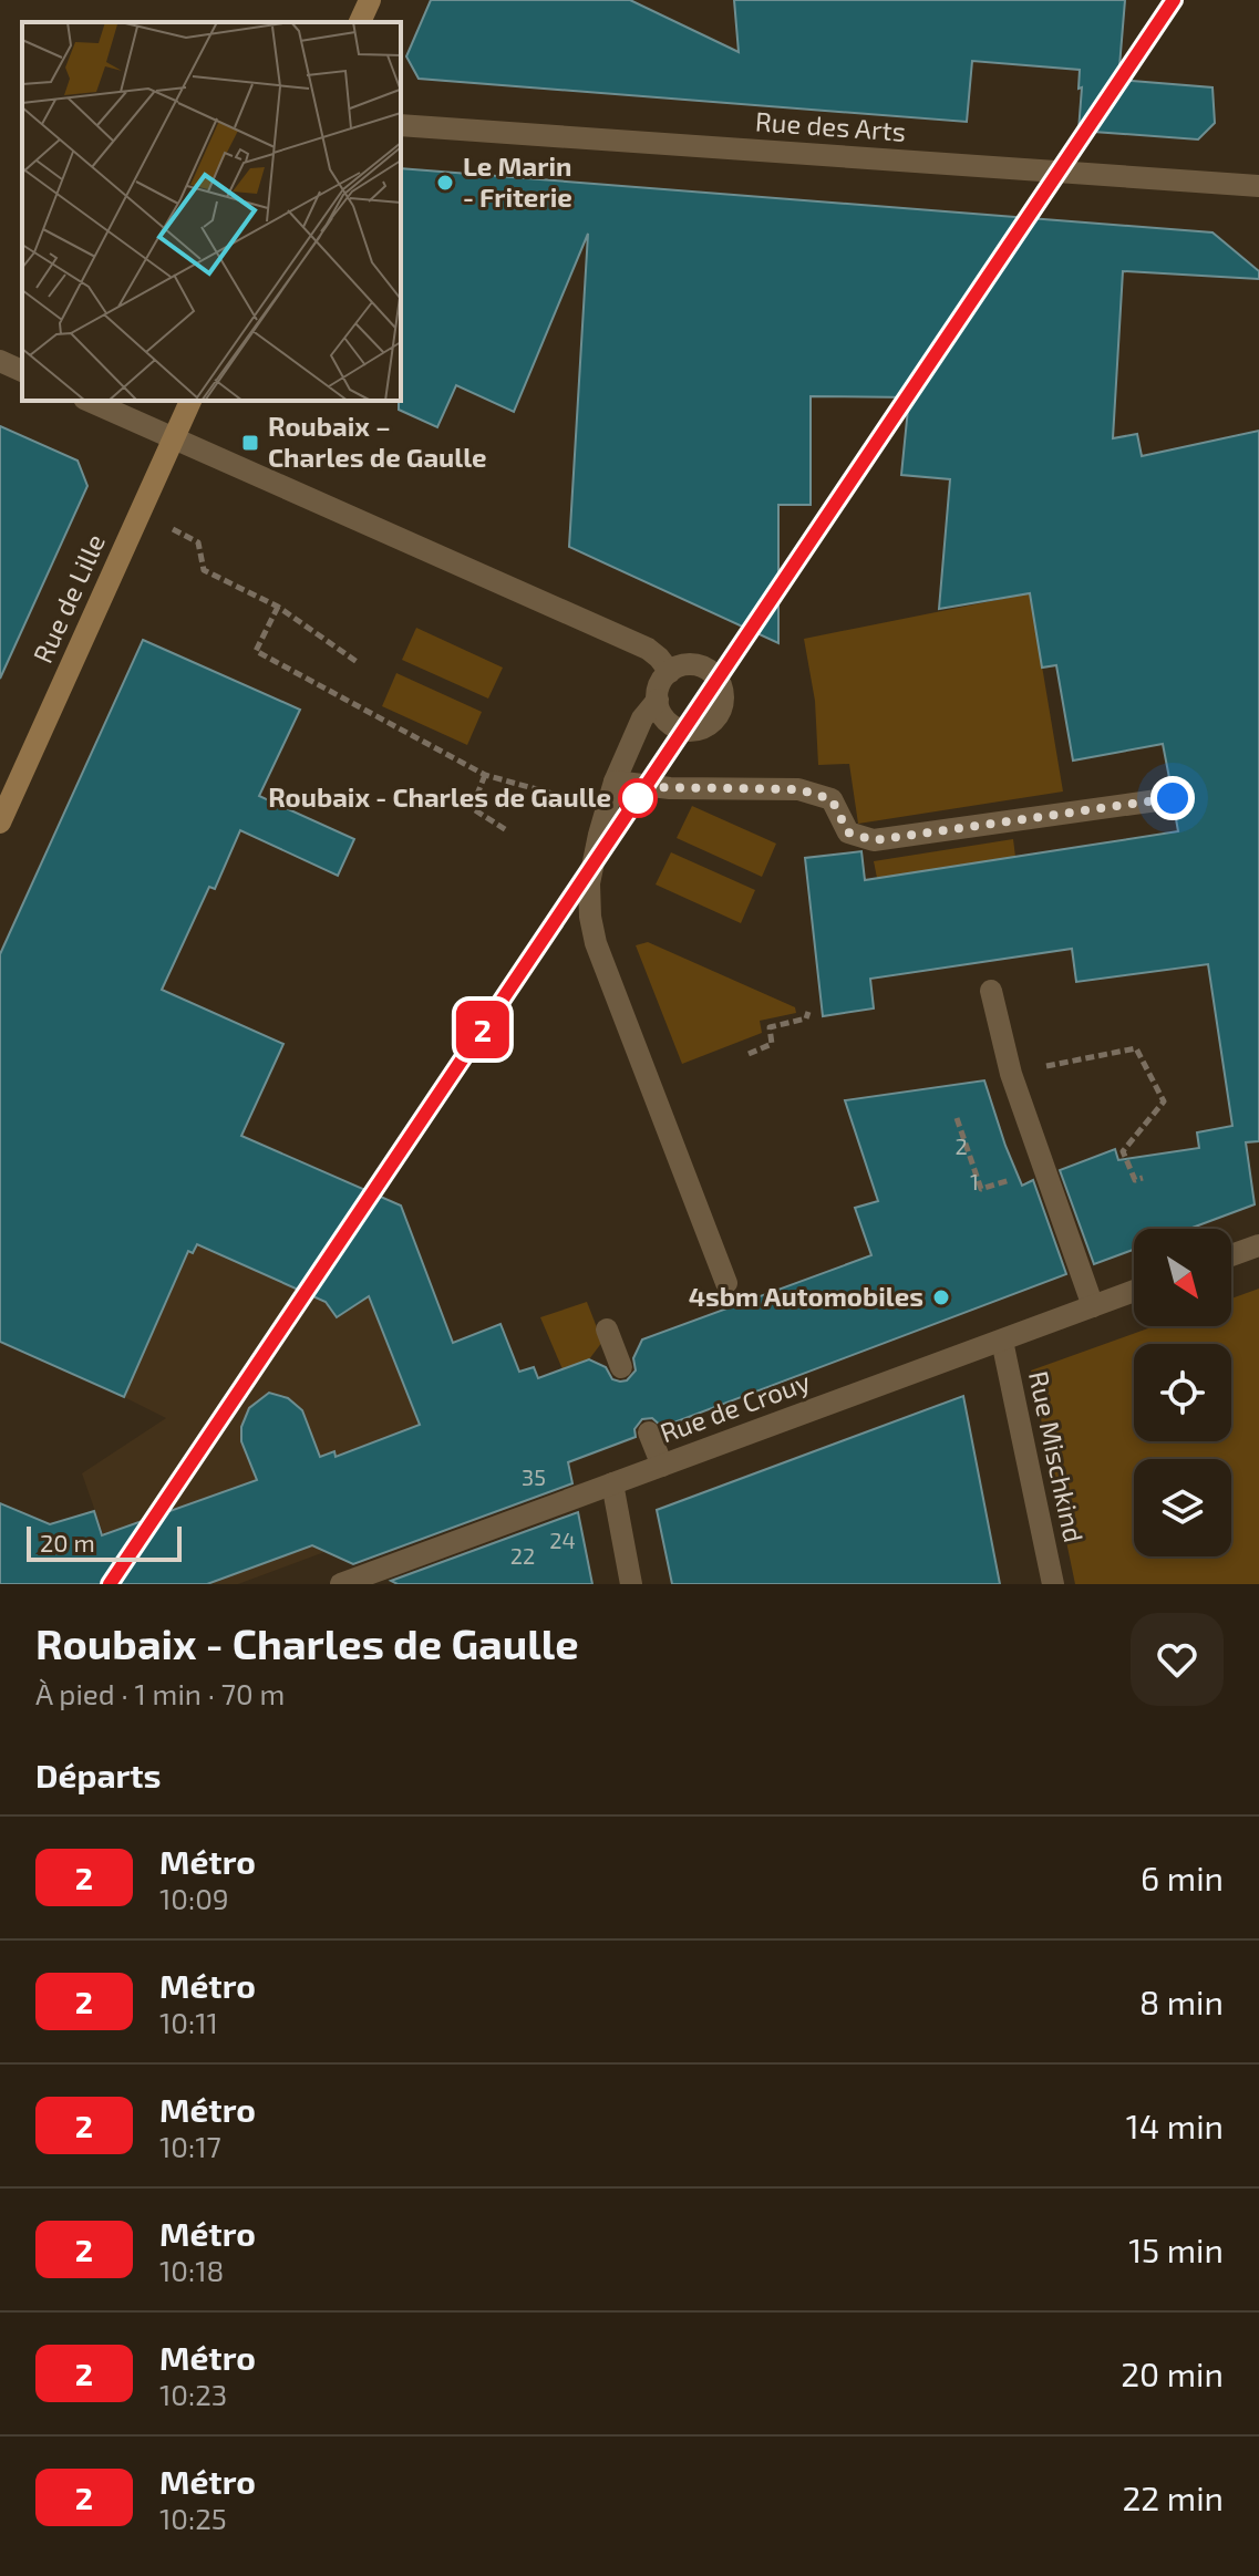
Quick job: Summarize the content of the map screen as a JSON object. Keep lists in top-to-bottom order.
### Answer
{
  "streets": {
    "street": [
      "Rue des Arts",
      "Rue de Lille",
      "Rue de Crouy",
      "Rue Mischkind"
    ]
  },
  "crossings": [
    ["Rue de Crouy", "Rue Mischkind"]
  ],
  "places": {
    "other": ["Le Marin - Friterie", "Roubaix - Charles de Gaulle", "4sbm Automobiles"],
    "transit": ["Roubaix – Charles de Gaulle"]
  },
  "lines": ["metro line 2"],
  "house_numbers": [
    "2",
    "1",
    "35",
    "24",
    "22"
  ],
  "scale_bar": "20 m",
  "north": "bottom right",
  "page": {
    "on_map": "2",
    "scale": "20 m",
    "heading": [
      ["Roubaix - Charles de Gaulle", "À pied · 1 min · 70 m"],
      "Départs"
    ],
    "list": [
      {
        "mark": "2",
        "name": "Métro",
        "note": "10:09",
        "value": "6 min"
      },
      {
        "mark": "2",
        "name": "Métro",
        "note": "10:11",
        "value": "8 min"
      },
      {
        "mark": "2",
        "name": "Métro",
        "note": "10:17",
        "value": "14 min"
      },
      {
        "mark": "2",
        "name": "Métro",
        "note": "10:18",
        "value": "15 min"
      },
      {
        "mark": "2",
        "name": "Métro",
        "note": "10:23",
        "value": "20 min"
      },
      {
        "mark": "2",
        "name": "Métro",
        "note": "10:25",
        "value": "22 min"
      }
    ]
  }
}
